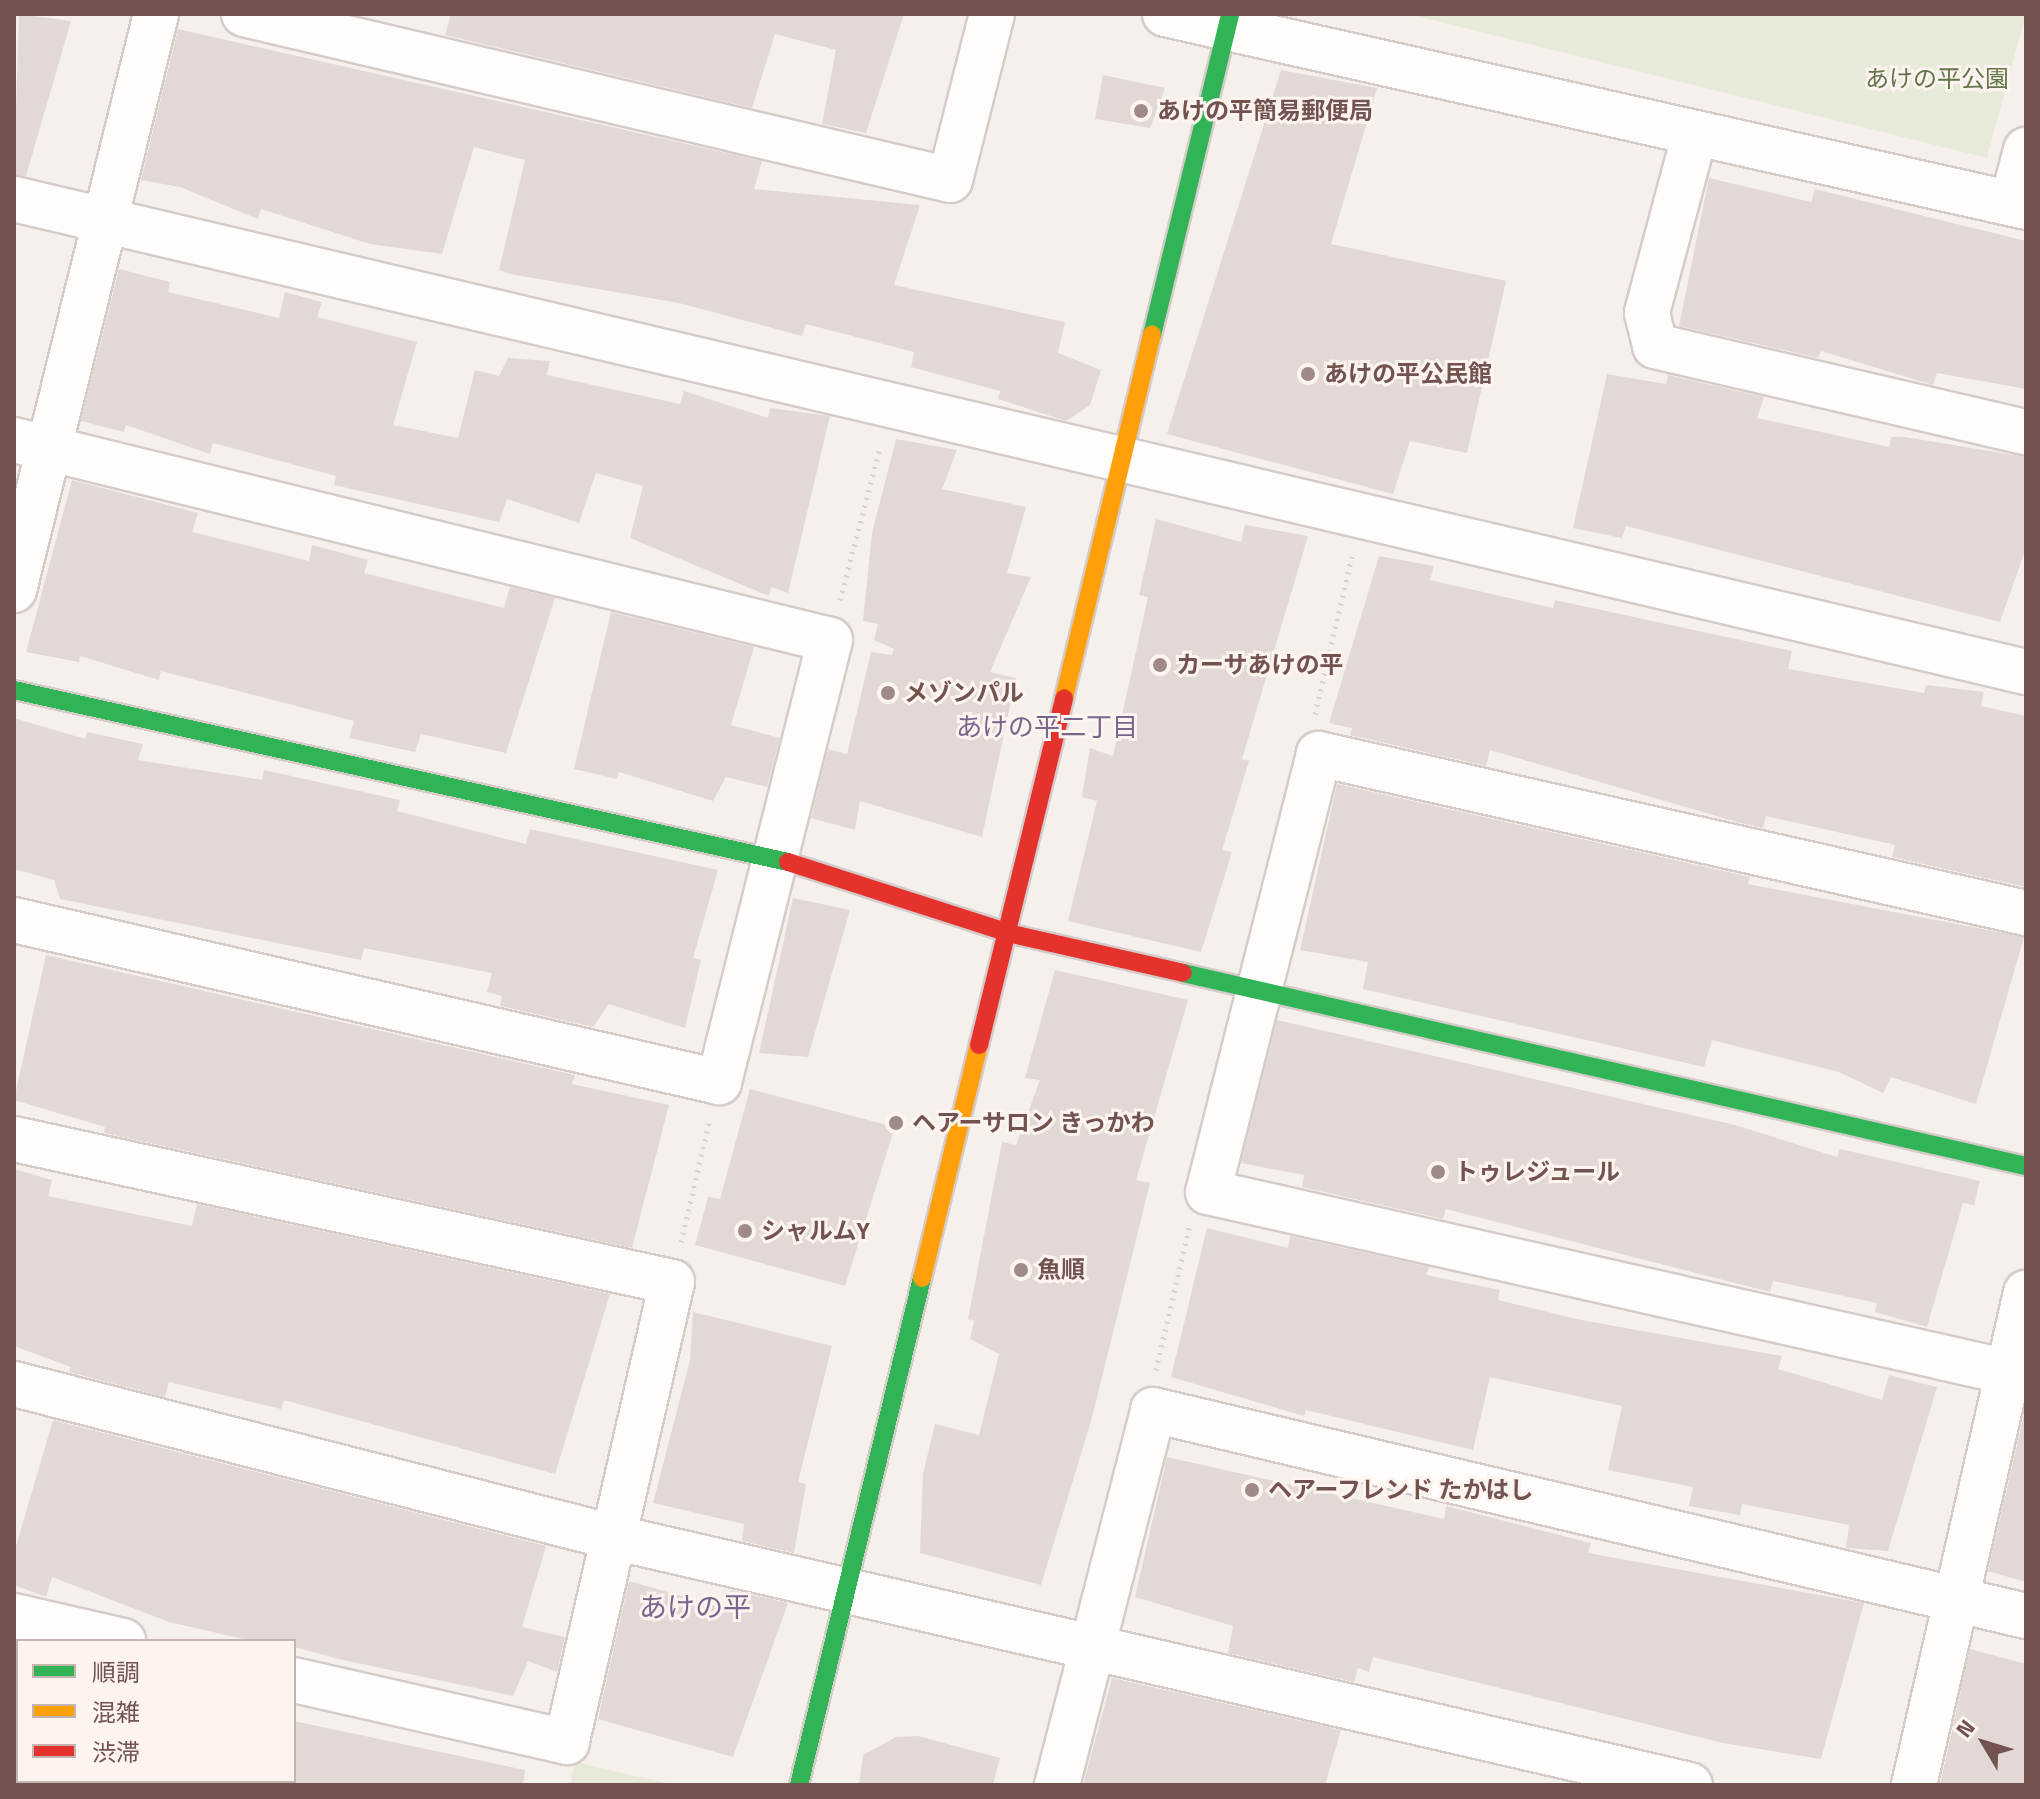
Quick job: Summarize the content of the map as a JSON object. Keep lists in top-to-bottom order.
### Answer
{
  "districts": ["あけの平二丁目", "あけの平"],
  "parks": ["あけの平公園"],
  "places": [
    "あけの平簡易郵便局",
    "あけの平公民館",
    "カーサあけの平",
    "メゾンパル",
    "ヘアーサロン きっかわ",
    "トゥレジュール",
    "シャルムY",
    "魚順",
    "ヘアーフレンド たかはし"
  ],
  "legend": ["順調", "混雑", "渋滞"],
  "north": "top left"
}
